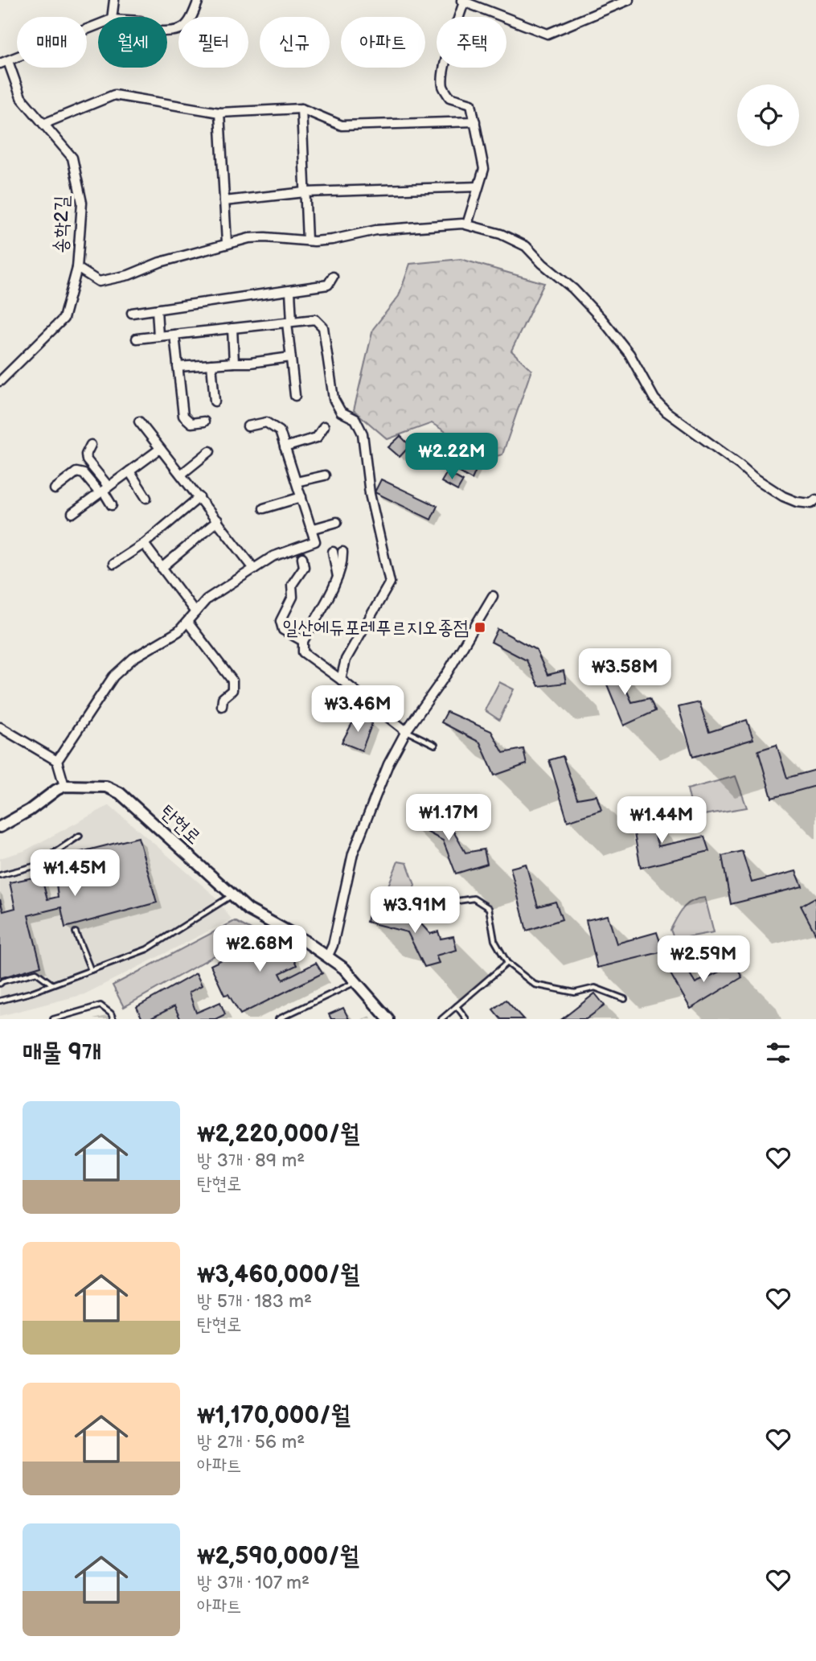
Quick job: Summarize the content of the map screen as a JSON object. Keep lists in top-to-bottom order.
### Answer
{
  "streets": {
    "main road": ["탄현로"],
    "street": ["송학2길"]
  },
  "places": {
    "transit": ["일산에듀포레푸르지오종점"]
  },
  "page": {
    "chip": [
      "매매",
      "월세",
      "필터",
      "신규",
      "아파트",
      "주택"
    ],
    "price": [
      "₩2.22M",
      "₩3.58M",
      "₩3.46M",
      "₩1.17M",
      "₩1.44M",
      "₩1.45M",
      "₩3.91M",
      "₩2.68M",
      "₩2.59M"
    ],
    "heading": "매물 9개",
    "list": [
      {
        "name": "₩2,220,000/월",
        "note": "방 3개 · 89 m² · 탄현로"
      },
      {
        "name": "₩3,460,000/월",
        "note": "방 5개 · 183 m² · 탄현로"
      },
      {
        "name": "₩1,170,000/월",
        "note": "방 2개 · 56 m² · 아파트"
      },
      {
        "name": "₩2,590,000/월",
        "note": "방 3개 · 107 m² · 아파트"
      }
    ]
  }
}
